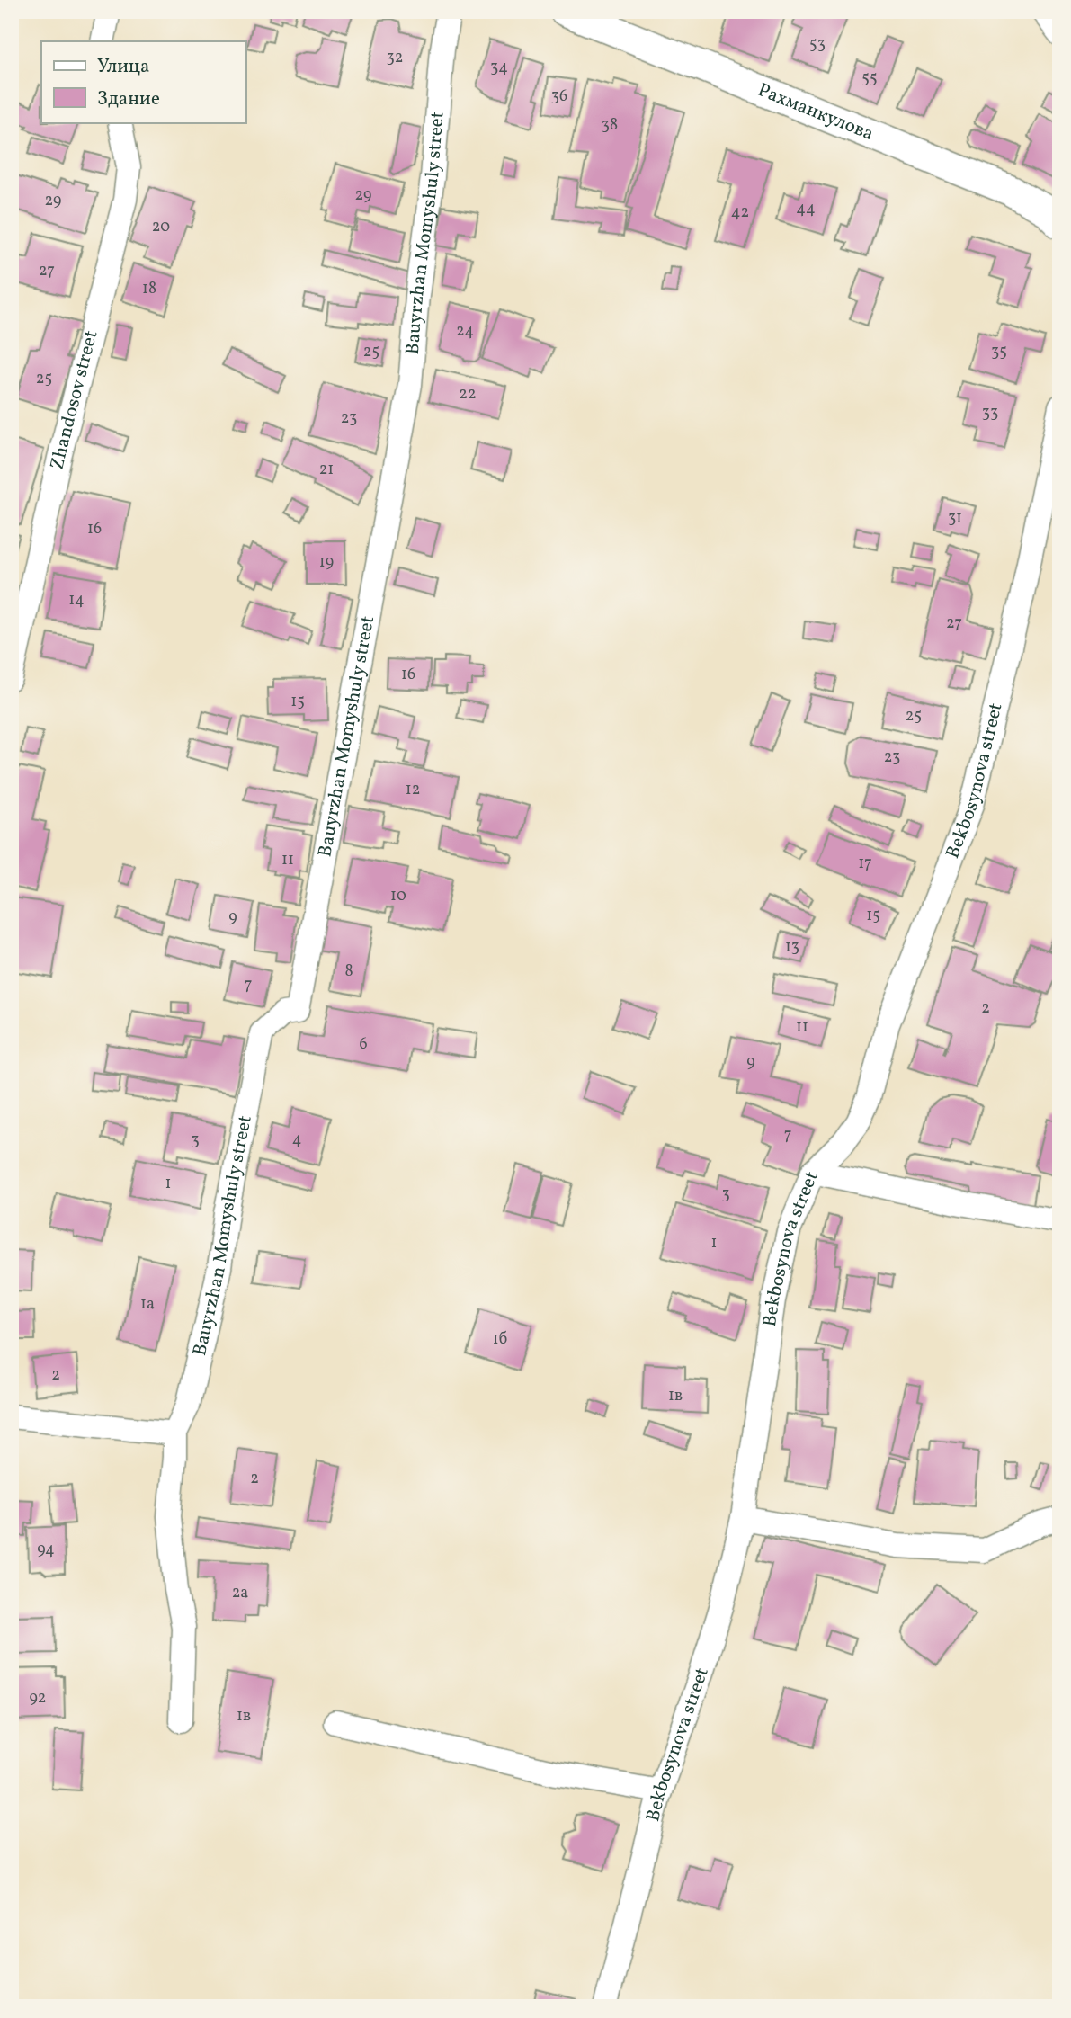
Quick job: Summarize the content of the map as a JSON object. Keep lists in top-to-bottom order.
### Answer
{
  "streets": {
    "street": [
      "Рахманкулова",
      "Bauyrzhan Momyshuly street",
      "Zhandosov street",
      "Bekbosynova street"
    ]
  },
  "house_numbers": [
    "53",
    "32",
    "34",
    "55",
    "36",
    "38",
    "29",
    "29",
    "44",
    "42",
    "20",
    "27",
    "18",
    "24",
    "25",
    "35",
    "25",
    "22",
    "33",
    "23",
    "21",
    "31",
    "16",
    "19",
    "14",
    "27",
    "16",
    "15",
    "25",
    "23",
    "12",
    "11",
    "17",
    "10",
    "15",
    "9",
    "13",
    "8",
    "7",
    "2",
    "11",
    "6",
    "9",
    "7",
    "4",
    "3",
    "1",
    "3",
    "1",
    "1а",
    "1б",
    "2",
    "1в",
    "2",
    "94",
    "2а",
    "92",
    "1в"
  ],
  "legend": ["Улица", "Здание"]
}
